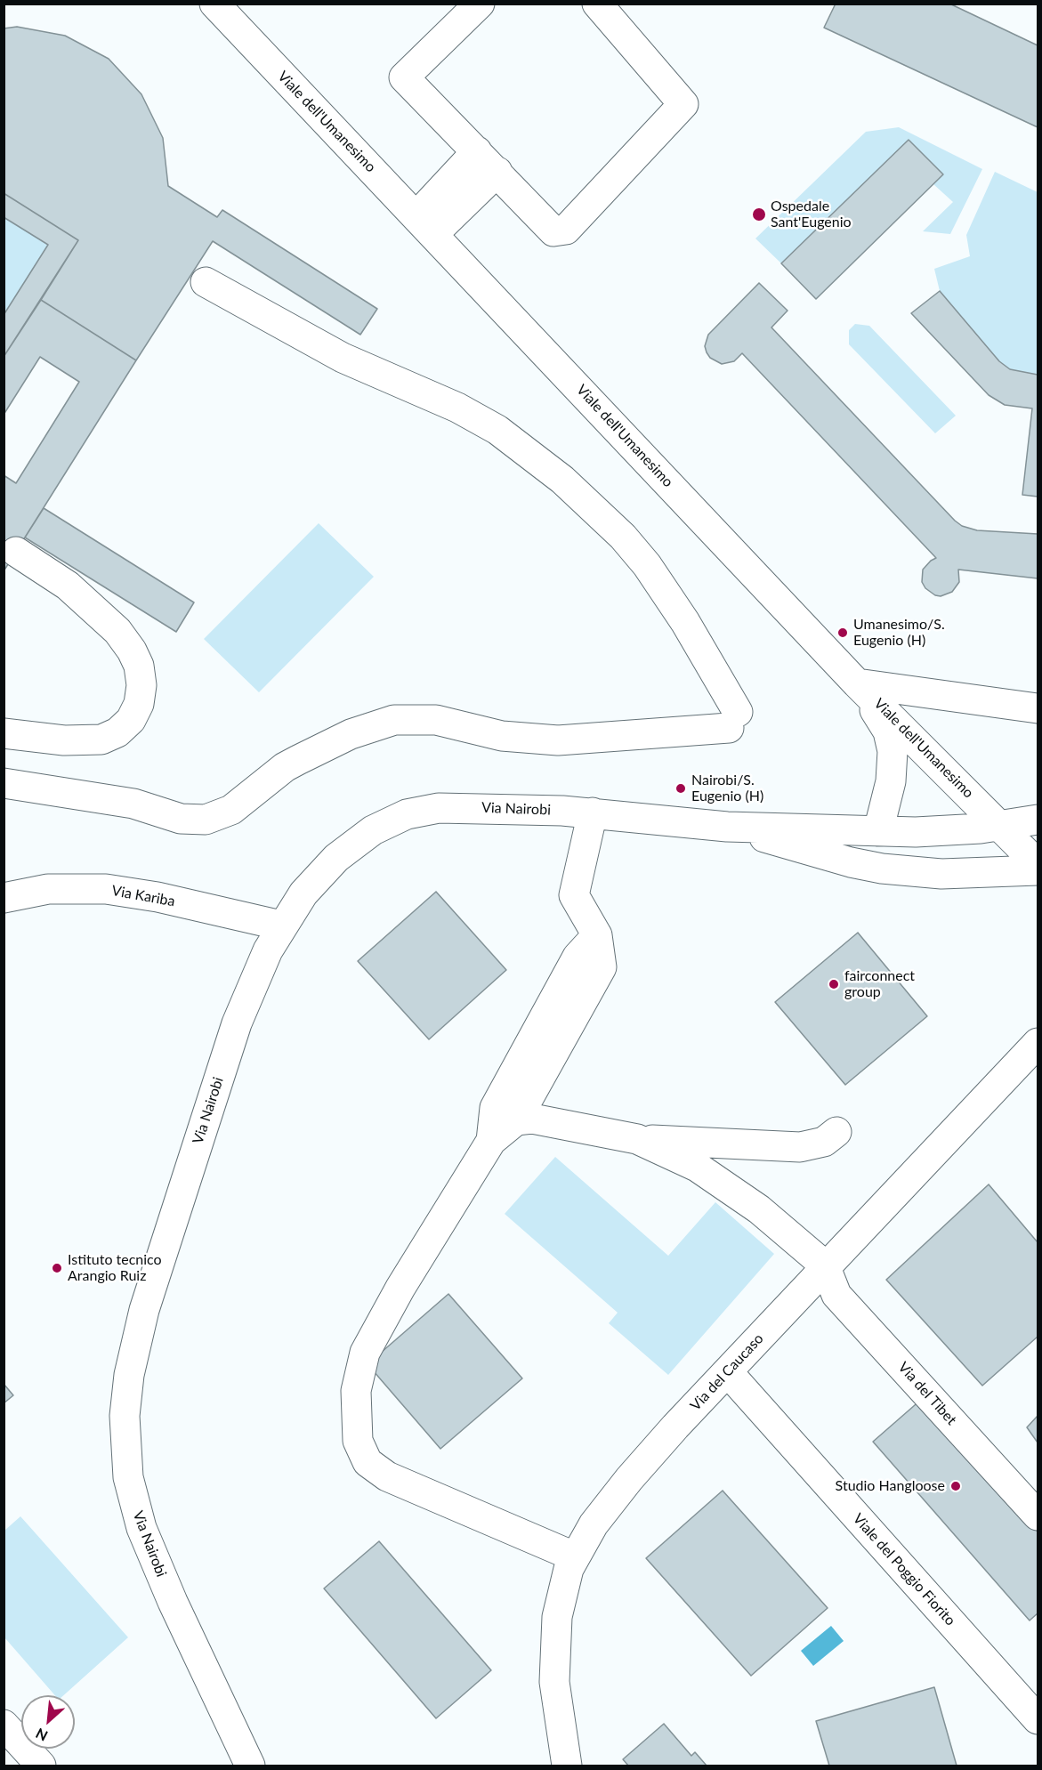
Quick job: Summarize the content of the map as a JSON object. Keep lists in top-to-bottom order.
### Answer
{
  "streets": {
    "street": [
      "Viale dell'Umanesimo",
      "Via Nairobi",
      "Via Kariba",
      "Via del Caucaso",
      "Via del Tibet",
      "Viale del Poggio Fiorito"
    ]
  },
  "crossings": [
    ["Via Nairobi", "Via Kariba"],
    ["Via del Caucaso", "Via del Tibet"],
    ["Via del Caucaso", "Viale del Poggio Fiorito"]
  ],
  "places": [
    "Ospedale Sant'Eugenio",
    "Umanesimo/S. Eugenio (H)",
    "Nairobi/S. Eugenio (H)",
    "fairconnect group",
    "Istituto tecnico Arangio Ruiz",
    "Studio Hangloose"
  ],
  "north": "bottom left"
}
